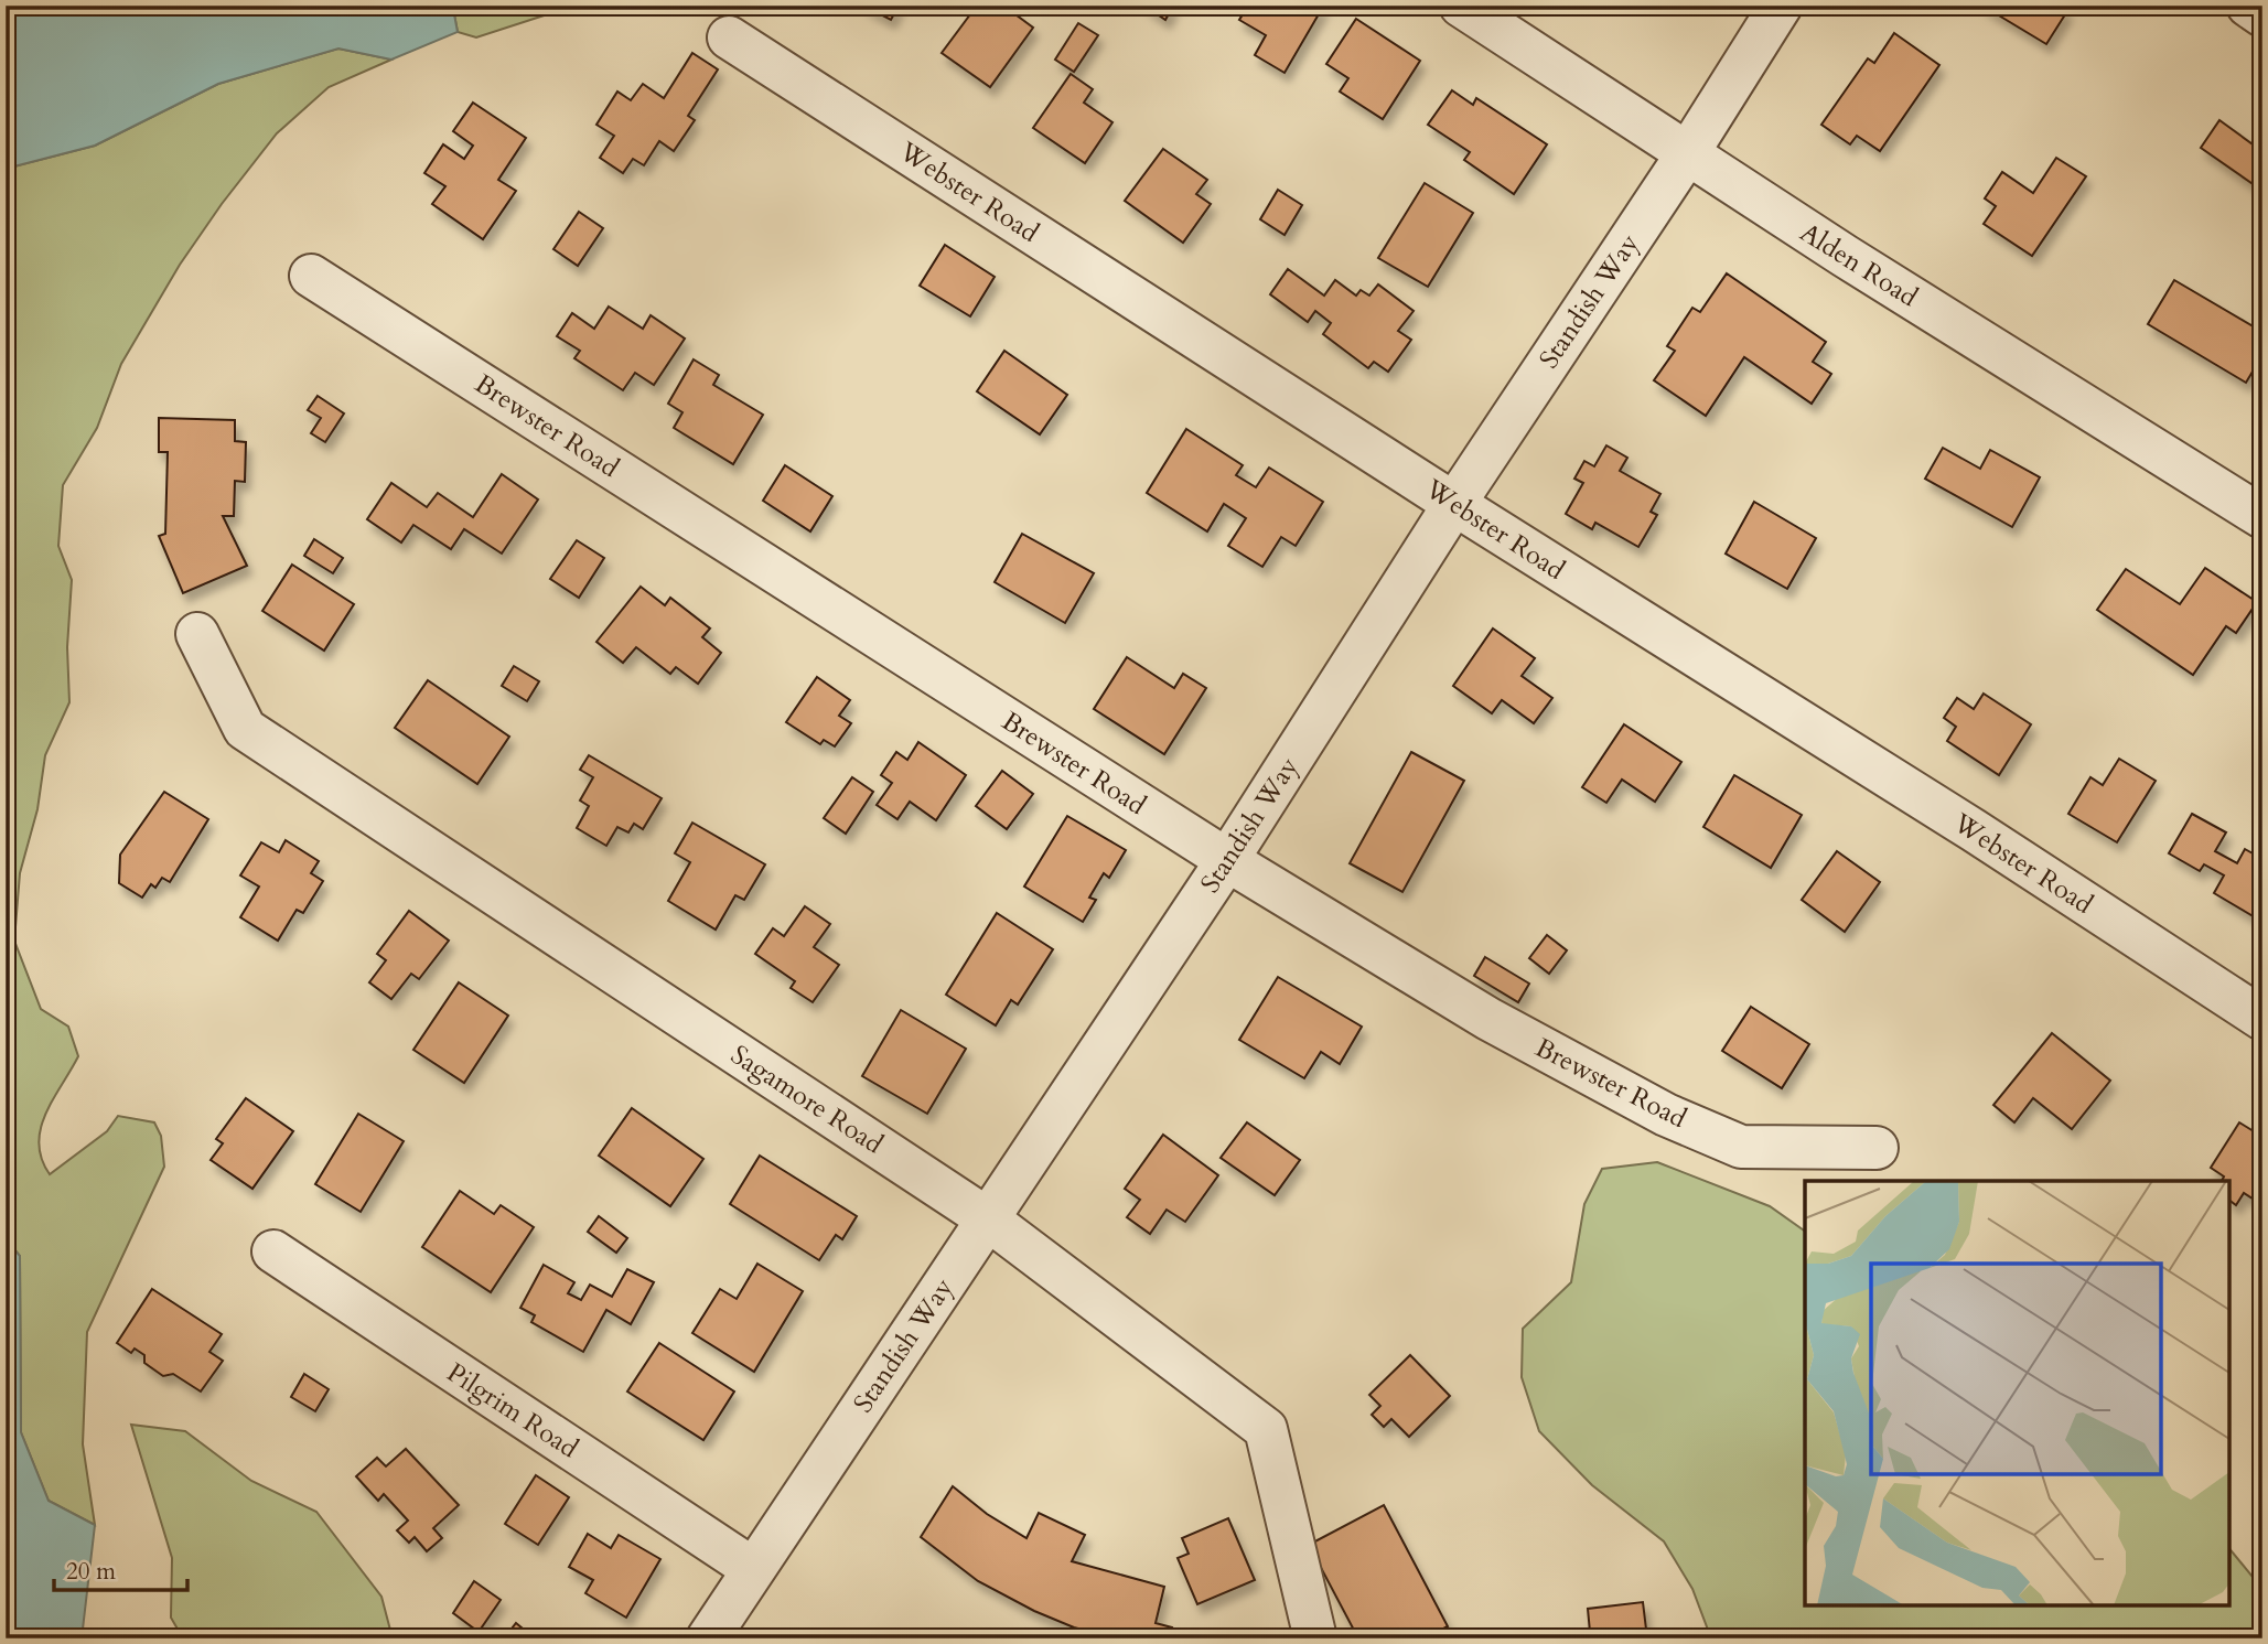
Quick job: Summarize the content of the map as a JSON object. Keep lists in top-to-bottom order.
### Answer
{
  "streets": {
    "street": [
      "Webster Road",
      "Alden Road",
      "Standish Way",
      "Brewster Road",
      "Sagamore Road",
      "Pilgrim Road"
    ]
  },
  "crossings": [
    ["Webster Road", "Standish Way"],
    ["Alden Road", "Standish Way"],
    ["Standish Way", "Brewster Road"],
    ["Standish Way", "Sagamore Road"],
    ["Standish Way", "Pilgrim Road"]
  ],
  "scale_bar": "20 m"
}
